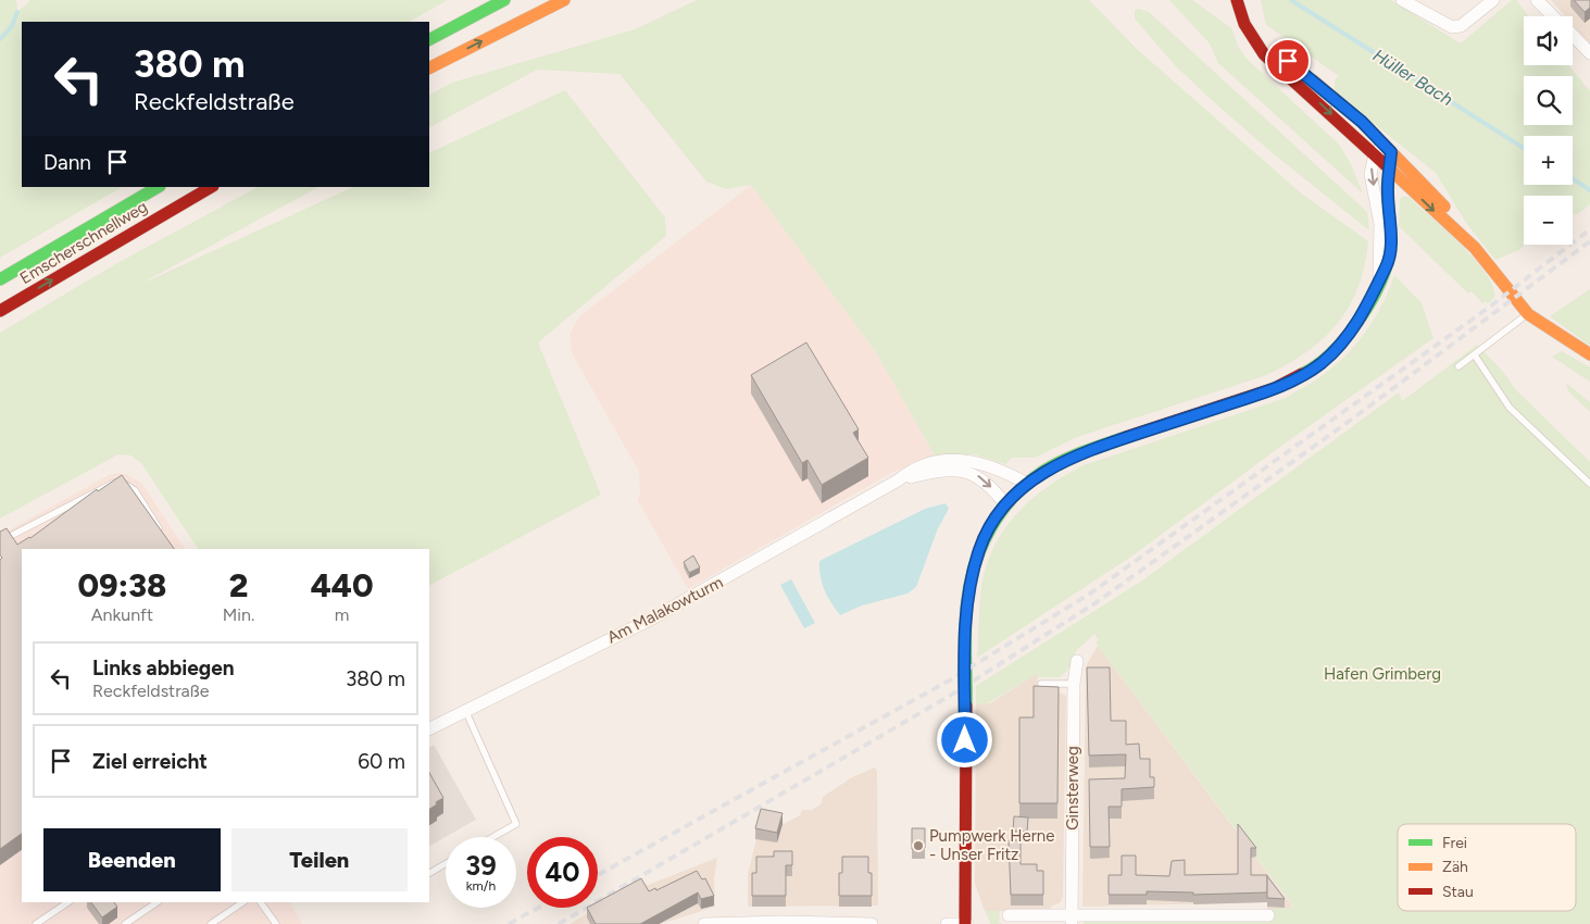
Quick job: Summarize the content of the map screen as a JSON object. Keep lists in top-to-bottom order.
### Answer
{
  "streets": {
    "main road": ["Emscherschnellweg"],
    "street": ["Am Malakowturm", "Ginsterweg"]
  },
  "water": ["Hüller Bach"],
  "parks": ["Hafen Grimberg"],
  "places": ["Pumpwerk Herne - Unser Fritz"],
  "legend": ["Frei", "Zäh", "Stau"],
  "page": {
    "map_buttons": ["+", "−"],
    "turn": ["380 m", "Reckfeldstraße"],
    "then": "Dann",
    "eta": [
      "09:38",
      "Ankunft",
      "2",
      "Min.",
      "440",
      "m"
    ],
    "list": [
      {
        "name": "Links abbiegen",
        "note": "Reckfeldstraße",
        "value": "380 m"
      },
      {
        "name": "Ziel erreicht",
        "value": "60 m"
      }
    ],
    "buttons": ["Beenden", "Teilen"],
    "speed": "39 km/h",
    "limit": "40"
  }
}
